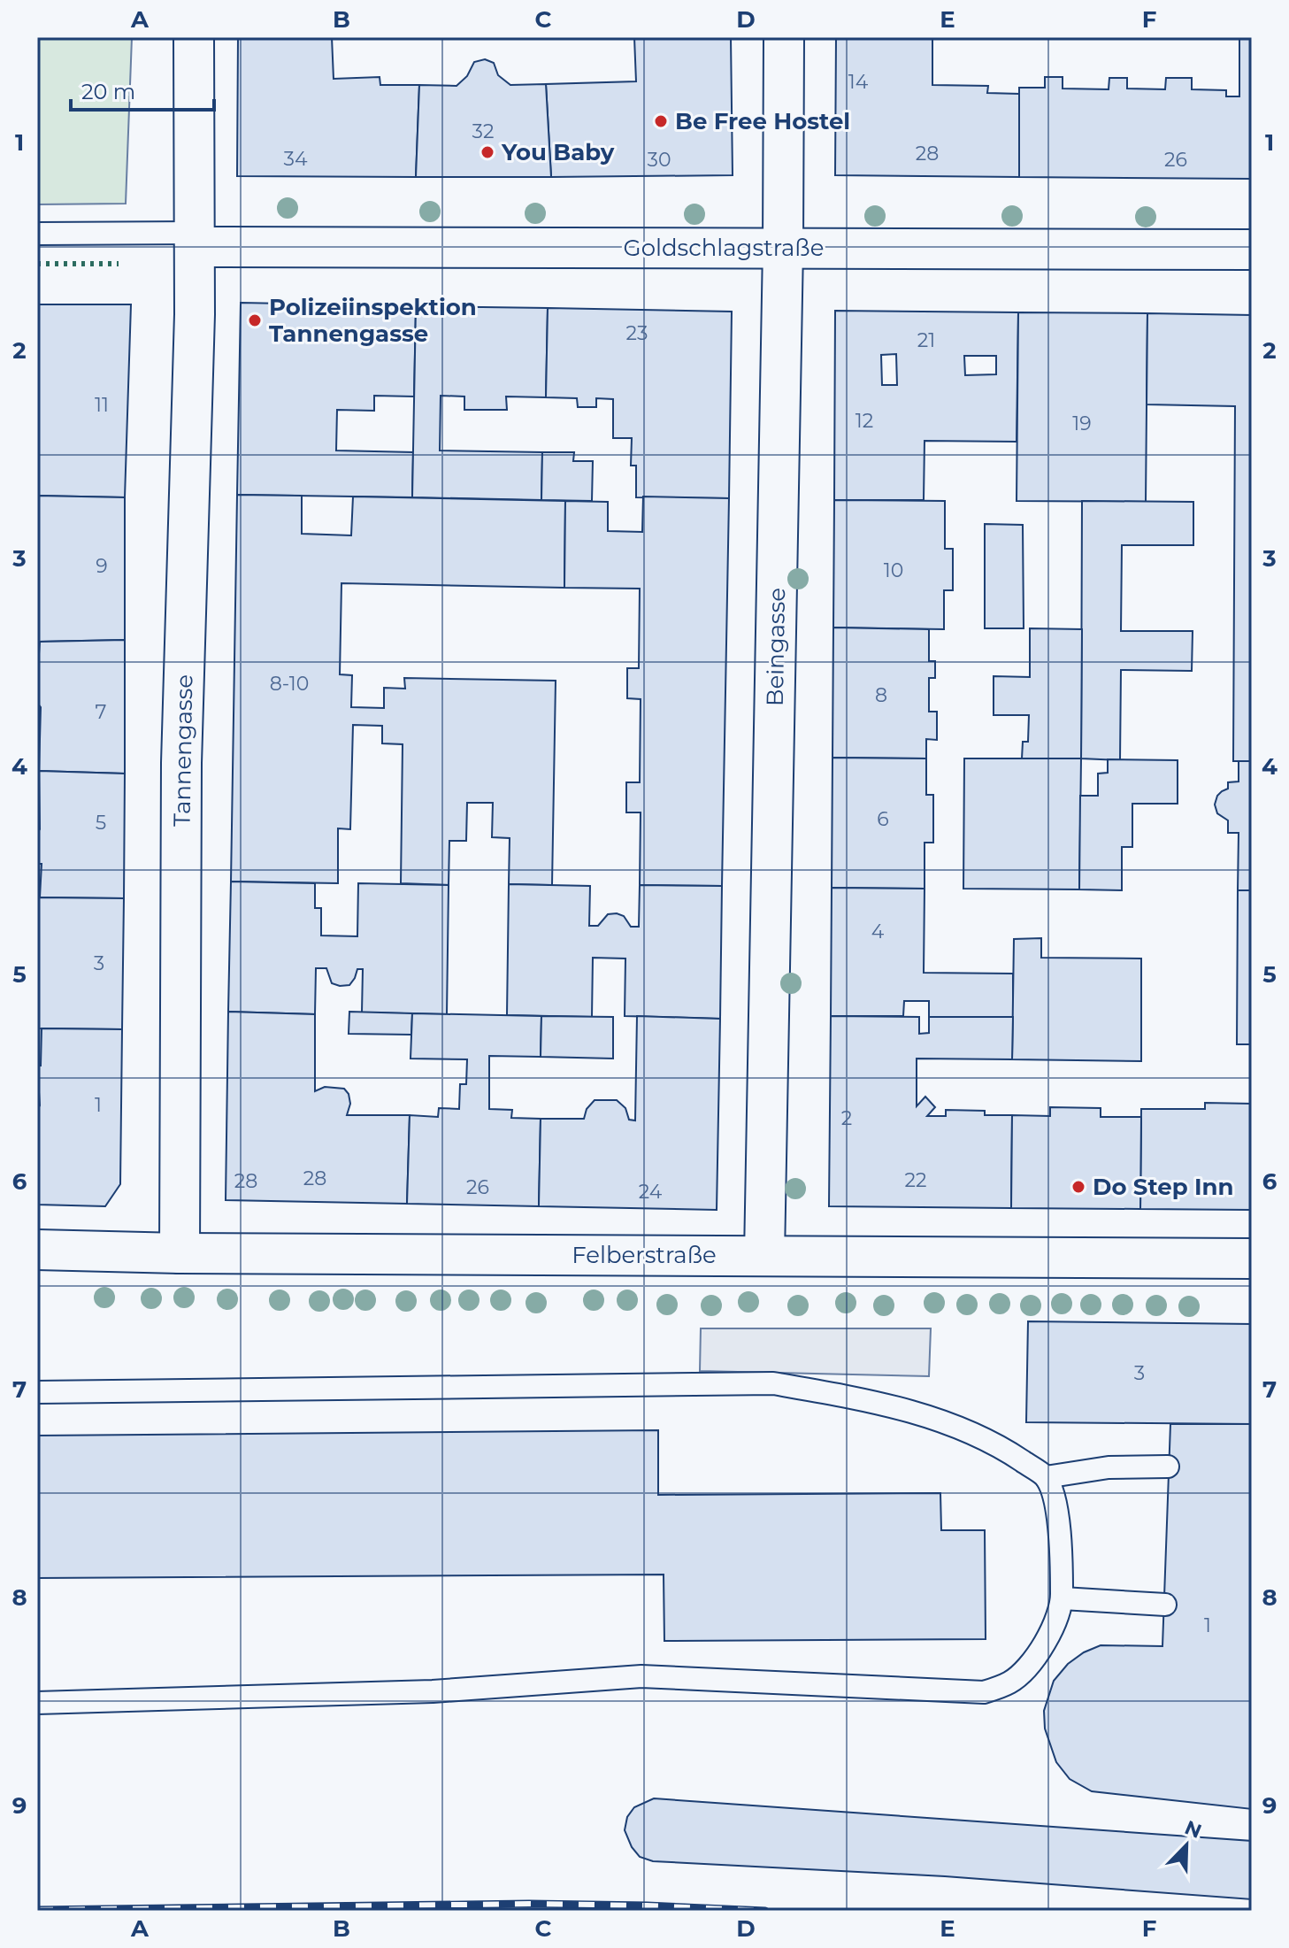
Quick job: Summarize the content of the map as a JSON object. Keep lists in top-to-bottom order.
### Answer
{
  "streets": {
    "street": [
      "Goldschlagstraße",
      "Beingasse",
      "Tannengasse",
      "Felberstraße"
    ]
  },
  "crossings": [
    ["Goldschlagstraße", "Beingasse"],
    ["Goldschlagstraße", "Tannengasse"],
    ["Beingasse", "Felberstraße"],
    ["Tannengasse", "Felberstraße"]
  ],
  "places": [
    "Be Free Hostel",
    "You Baby",
    "Polizeiinspektion Tannengasse",
    "Do Step Inn"
  ],
  "house_numbers": [
    "14",
    "32",
    "28",
    "34",
    "30",
    "26",
    "23",
    "21",
    "11",
    "12",
    "19",
    "9",
    "10",
    "8-10",
    "8",
    "7",
    "6",
    "5",
    "4",
    "3",
    "1",
    "2",
    "28",
    "22",
    "28",
    "26",
    "24",
    "3",
    "1"
  ],
  "scale_bar": "20 m",
  "north": "top right",
  "grid": {
    "columns": [
      "A",
      "B",
      "C",
      "D",
      "E",
      "F"
    ],
    "rows": [
      "1",
      "2",
      "3",
      "4",
      "5",
      "6",
      "7",
      "8",
      "9"
    ]
  }
}
